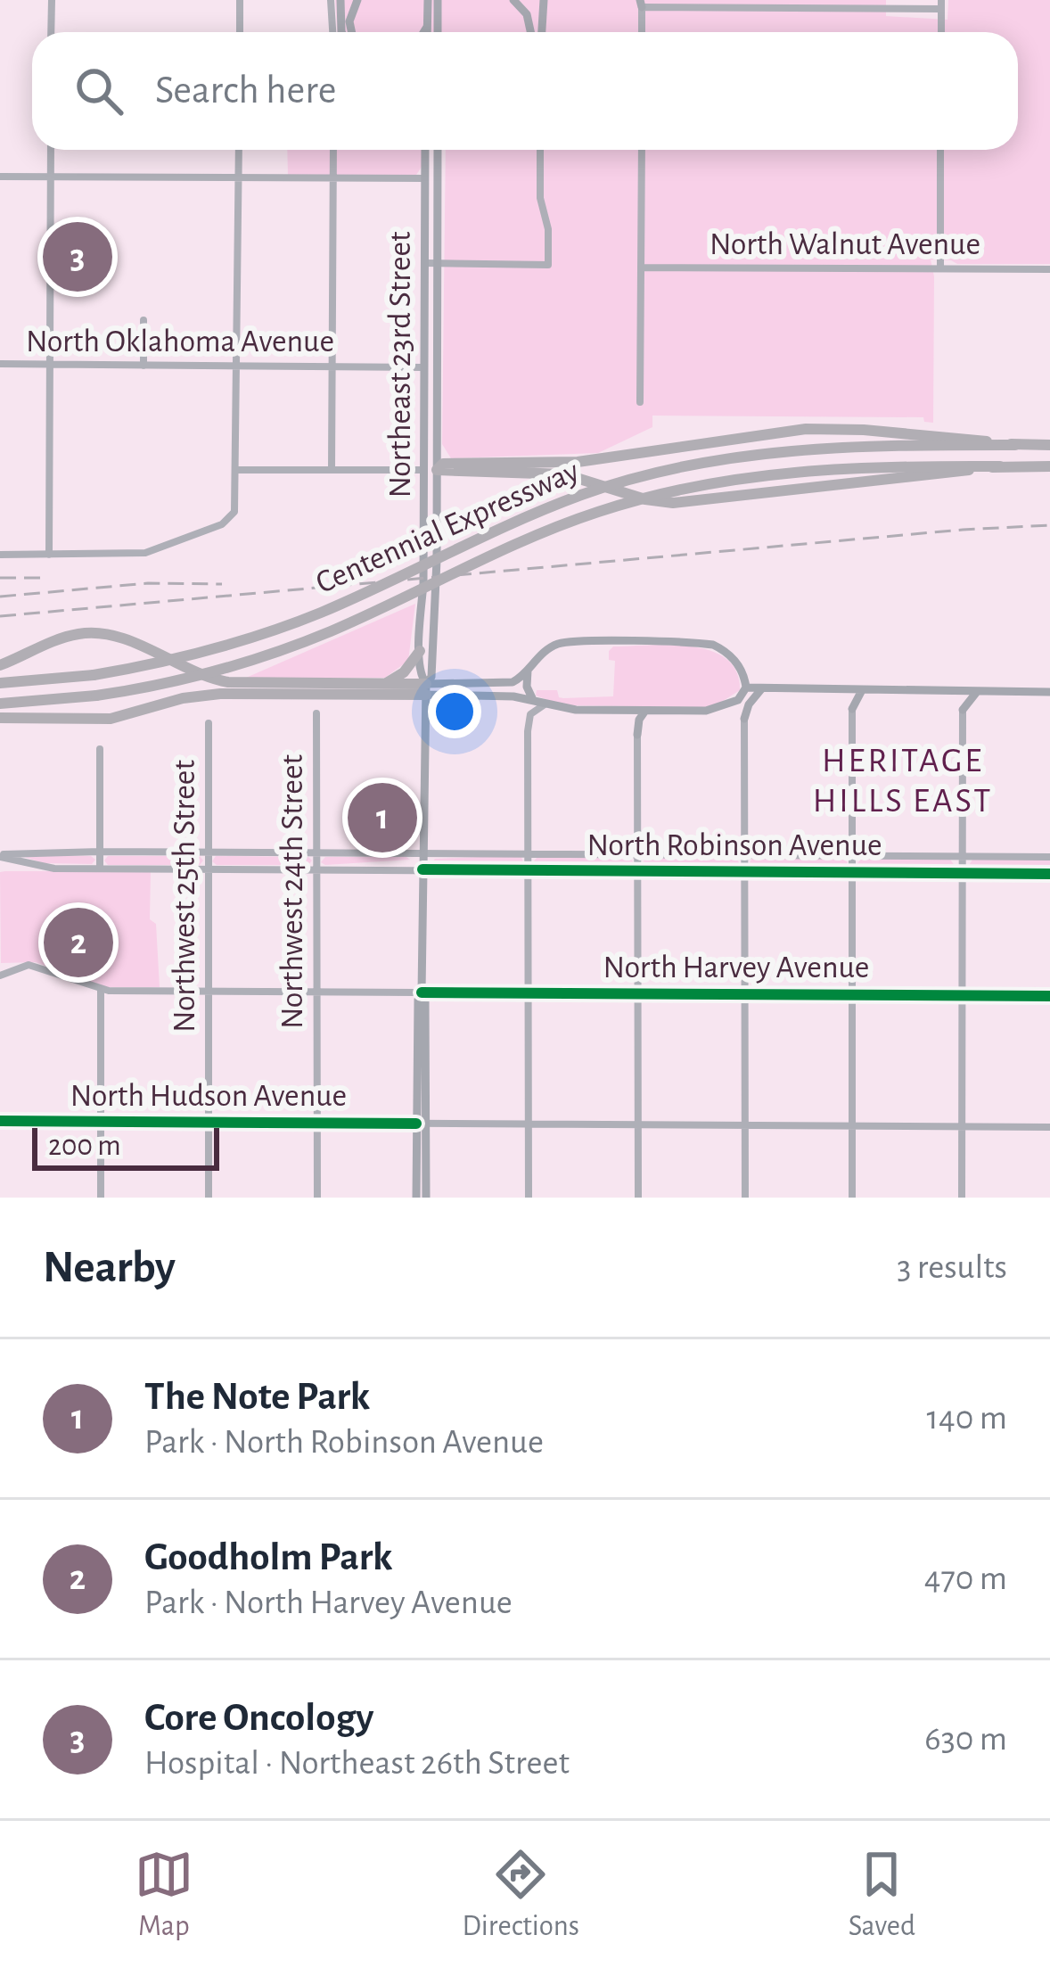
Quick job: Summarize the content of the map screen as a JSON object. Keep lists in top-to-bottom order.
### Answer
{
  "streets": {
    "highway": ["Centennial Expressway"],
    "main road": ["Northeast 23rd Street"],
    "street": [
      "North Walnut Avenue",
      "North Oklahoma Avenue",
      "North Robinson Avenue",
      "Northwest 24th Street",
      "Northwest 25th Street",
      "North Harvey Avenue",
      "North Hudson Avenue"
    ]
  },
  "crossings": [
    ["North Oklahoma Avenue", "Northeast 23rd Street"],
    ["North Robinson Avenue", "Northwest 24th Street"],
    ["North Robinson Avenue", "Northwest 25th Street"],
    ["Northwest 24th Street", "North Harvey Avenue"],
    ["Northwest 24th Street", "North Hudson Avenue"],
    ["Northwest 25th Street", "North Harvey Avenue"],
    ["Northwest 25th Street", "North Hudson Avenue"]
  ],
  "districts": ["HERITAGE HILLS EAST"],
  "scale_bar": "200 m",
  "page": {
    "search": "Search here",
    "pins": ["3", "1", "2"],
    "scale": "200 m",
    "heading": ["Nearby", "3 results"],
    "list": [
      {
        "mark": "1",
        "name": "The Note Park",
        "note": "Park · North Robinson Avenue",
        "value": "140 m"
      },
      {
        "mark": "2",
        "name": "Goodholm Park",
        "note": "Park · North Harvey Avenue",
        "value": "470 m"
      },
      {
        "mark": "3",
        "name": "Core Oncology",
        "note": "Hospital · Northeast 26th Street",
        "value": "630 m"
      }
    ],
    "nav": ["Map", "Directions", "Saved"]
  }
}
